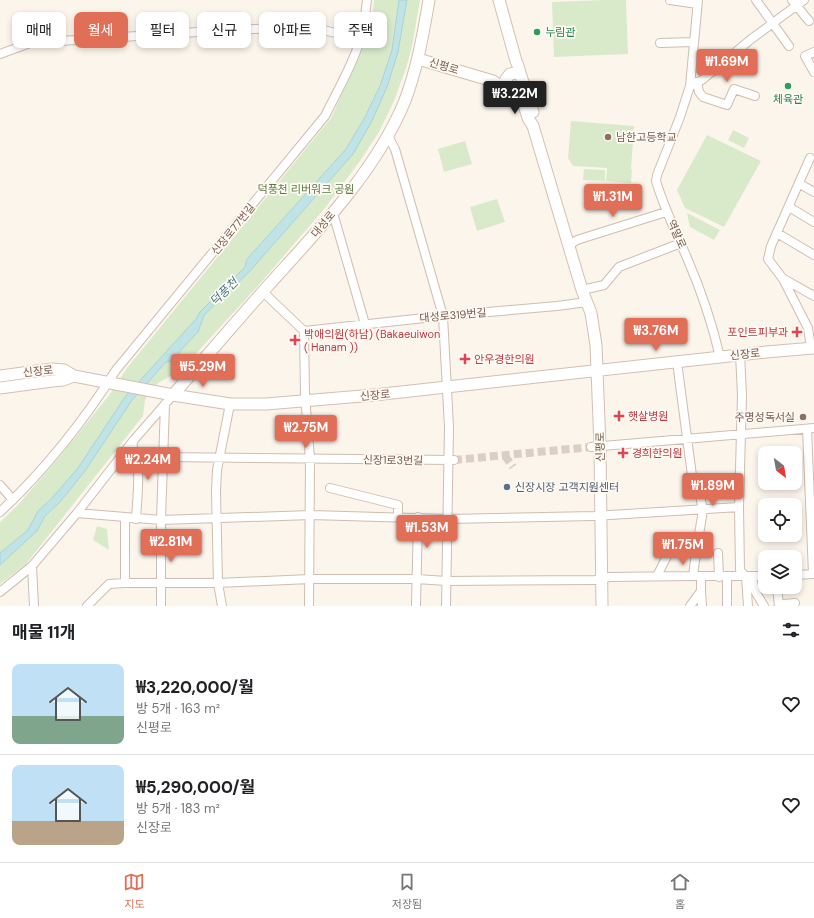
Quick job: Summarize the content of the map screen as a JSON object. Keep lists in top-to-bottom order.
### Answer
{
  "streets": {
    "street": [
      "신평로",
      "대성로",
      "신장로77번길",
      "역말로",
      "대성로319번길",
      "신장로",
      "신장1로3번길"
    ]
  },
  "crossings": [
    ["신평로", "대성로"],
    ["신평로", "대성로319번길"],
    ["신평로", "신장로"],
    ["대성로", "신장로"],
    ["신장로77번길", "신장로"],
    ["역말로", "신장로"]
  ],
  "water": ["덕풍천"],
  "parks": ["덕풍천 리버워크 공원"],
  "places": {
    "other": [
      "누림관",
      "체육관",
      "남한고등학교",
      "주명성독서실",
      "신장시장 고객지원센터"
    ],
    "health": [
      "포인트피부과",
      "박애의원(하남) (Bakaeuiwon ( Hanam ))",
      "안우경한의원",
      "햇살병원",
      "경희한의원"
    ]
  },
  "north": "bottom right",
  "page": {
    "chip": [
      "매매",
      "월세",
      "필터",
      "신규",
      "아파트",
      "주택"
    ],
    "price": [
      "₩1.69M",
      "₩3.22M",
      "₩1.31M",
      "₩3.76M",
      "₩5.29M",
      "₩2.75M",
      "₩2.24M",
      "₩1.89M",
      "₩1.53M",
      "₩2.81M",
      "₩1.75M"
    ],
    "heading": "매물 11개",
    "list": [
      {
        "name": "₩3,220,000/월",
        "note": "방 5개 · 163 m² · 신평로"
      },
      {
        "name": "₩5,290,000/월",
        "note": "방 5개 · 183 m² · 신장로"
      }
    ],
    "tabs": ["지도", "저장됨", "홈"]
  }
}
